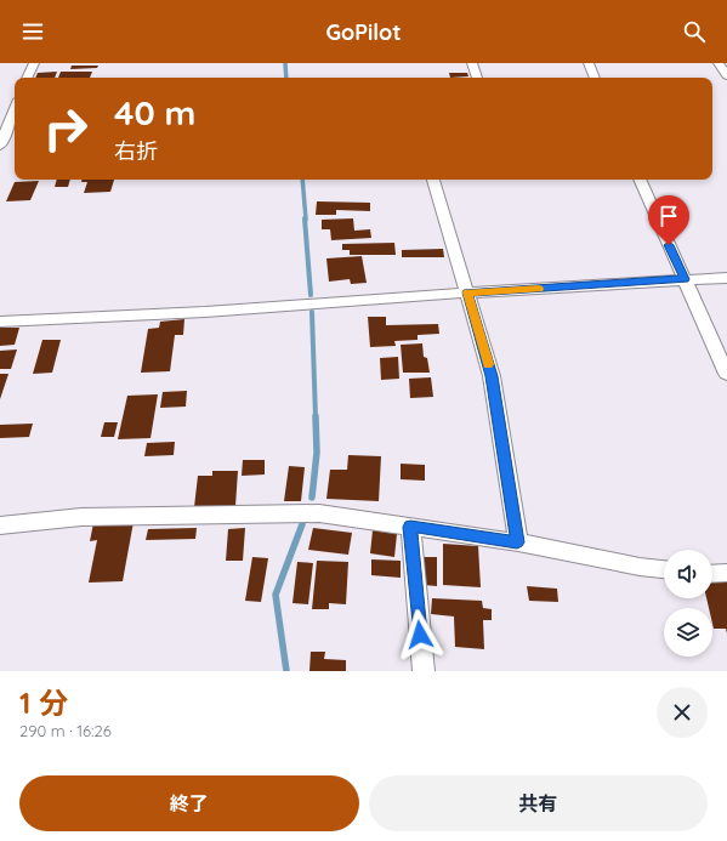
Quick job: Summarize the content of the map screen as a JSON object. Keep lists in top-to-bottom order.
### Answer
{
  "page": {
    "header": "GoPilot",
    "turn": ["40 m", "右折"],
    "heading": ["1 分", "290 m · 16:26"],
    "buttons": ["終了", "共有"]
  }
}
